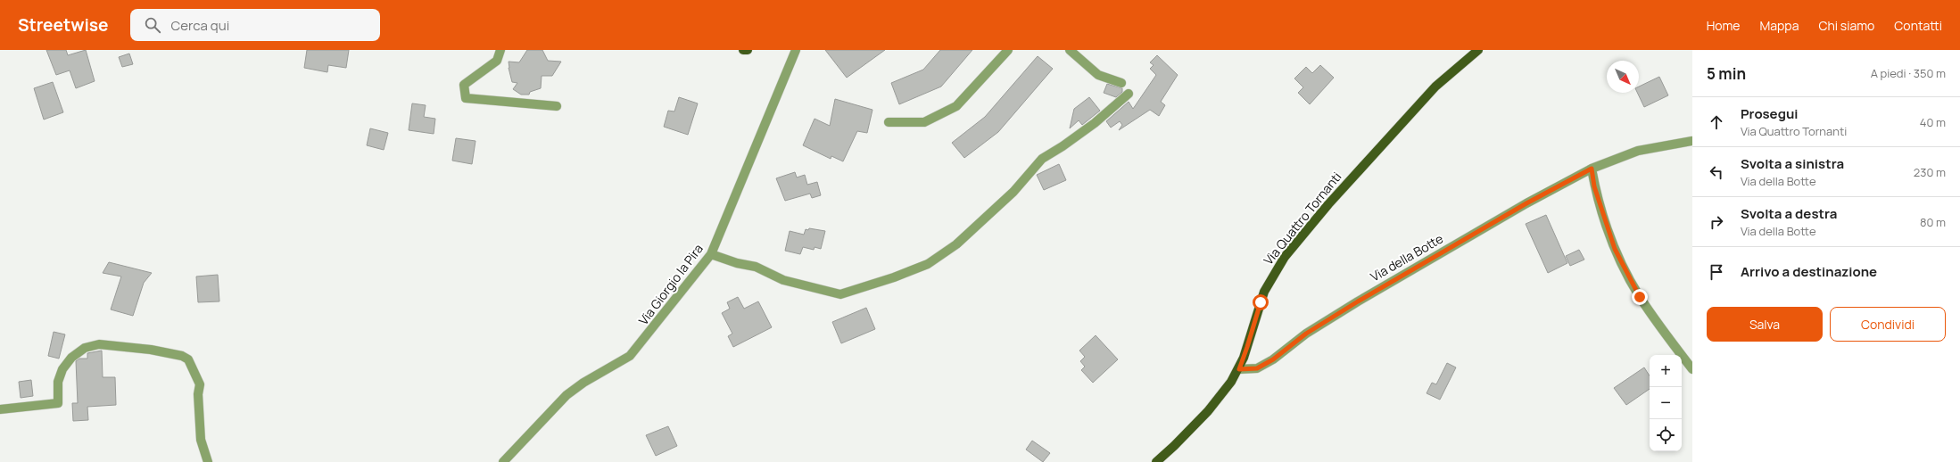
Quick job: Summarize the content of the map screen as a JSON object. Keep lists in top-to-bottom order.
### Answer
{
  "streets": {
    "main road": ["Via Quattro Tornanti"],
    "street": ["Via della Botte", "Via Giorgio la Pira"]
  },
  "crossings": [
    ["Via Quattro Tornanti", "Via della Botte"]
  ],
  "north": "bottom right",
  "page": {
    "header": "Streetwise",
    "search": "Cerca qui",
    "nav": [
      "Home",
      "Mappa",
      "Chi siamo",
      "Contatti"
    ],
    "heading": ["5 min", "A piedi · 350 m"],
    "list": [
      ["Prosegui", "Via Quattro Tornanti", "40 m"],
      ["Svolta a sinistra", "Via della Botte", "230 m"],
      ["Svolta a destra", "Via della Botte", "80 m"],
      "Arrivo a destinazione"
    ],
    "buttons": ["Salva", "Condividi"],
    "map_buttons": ["+", "−"]
  }
}
